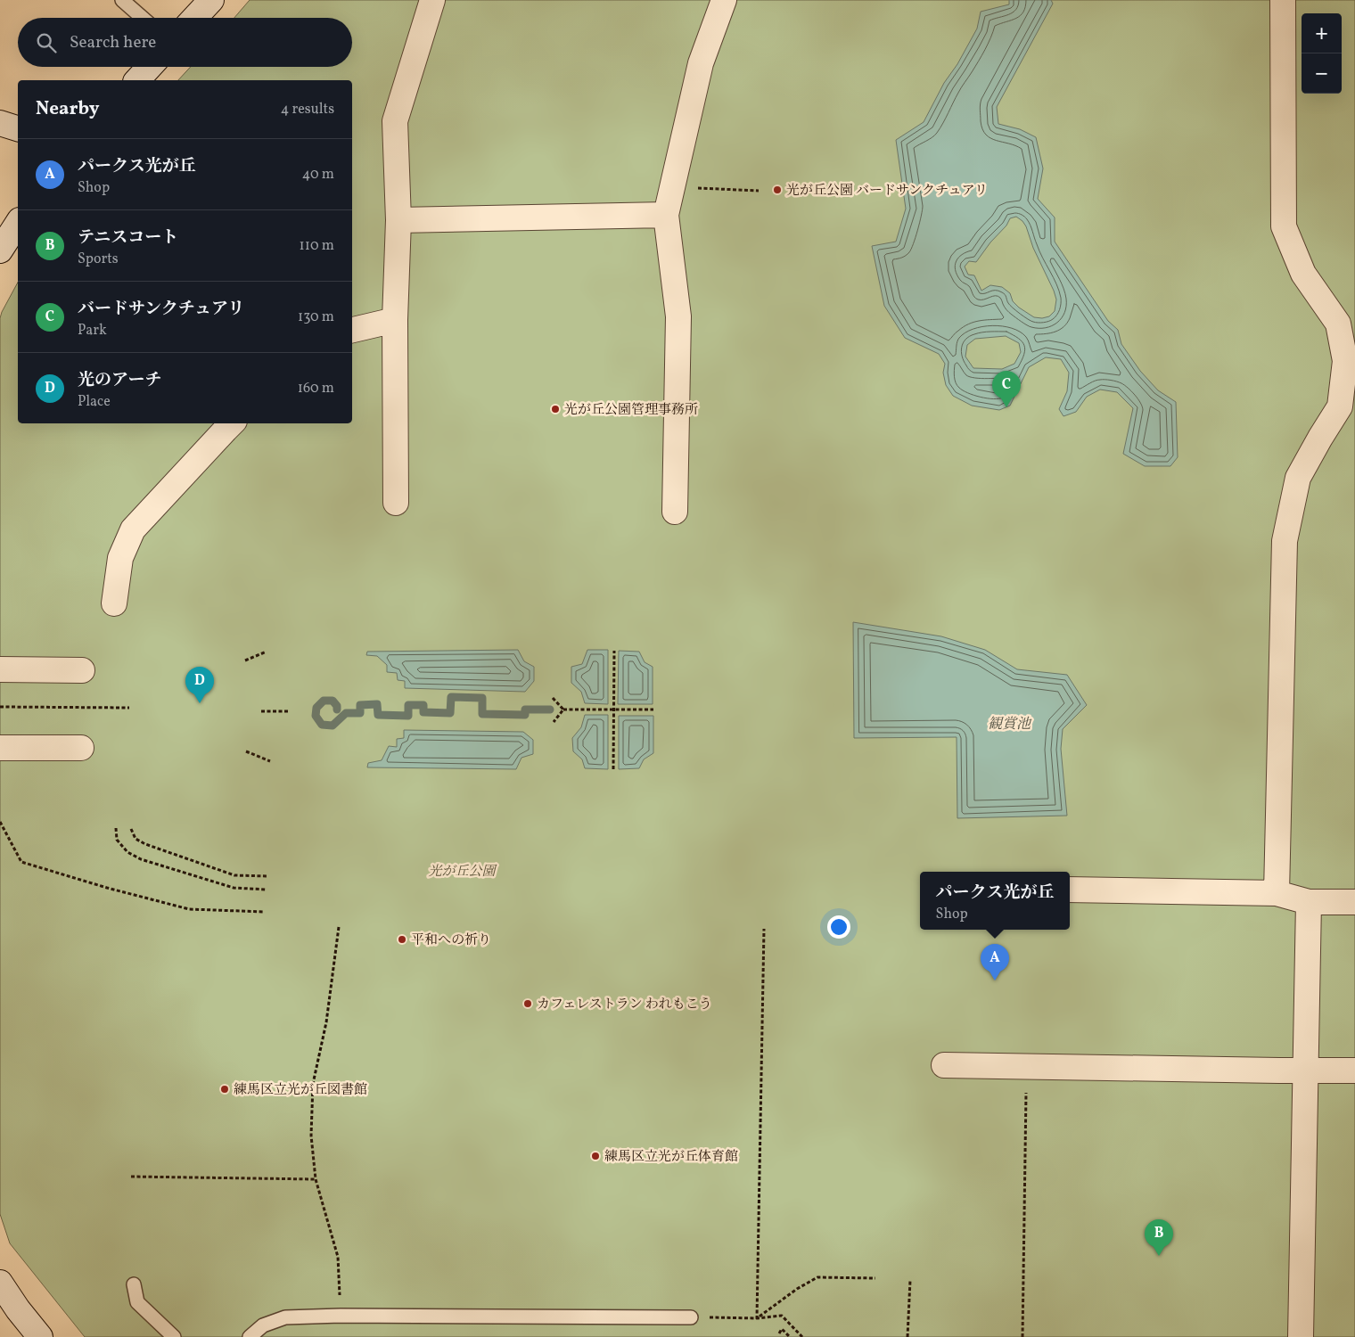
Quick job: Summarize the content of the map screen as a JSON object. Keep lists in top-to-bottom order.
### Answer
{
  "water": ["観賞池"],
  "parks": ["光が丘公園"],
  "places": [
    "光が丘公園 バードサンクチュアリ",
    "光が丘公園管理事務所",
    "平和への祈り",
    "カフェレストラン われもこう",
    "練馬区立光が丘図書館",
    "練馬区立光が丘体育館"
  ],
  "page": {
    "map_buttons": ["+", "−"],
    "search": "Search here",
    "heading": ["Nearby", "4 results"],
    "list": [
      {
        "mark": "A",
        "name": "パークス光が丘",
        "note": "Shop",
        "value": "40 m"
      },
      {
        "mark": "B",
        "name": "テニスコート",
        "note": "Sports",
        "value": "110 m"
      },
      {
        "mark": "C",
        "name": "バードサンクチュアリ",
        "note": "Park",
        "value": "130 m"
      },
      {
        "mark": "D",
        "name": "光のアーチ",
        "note": "Place",
        "value": "160 m"
      }
    ],
    "pins": [
      "C",
      "D",
      "A",
      "B"
    ],
    "popup": ["パークス光が丘", "Shop"]
  }
}
